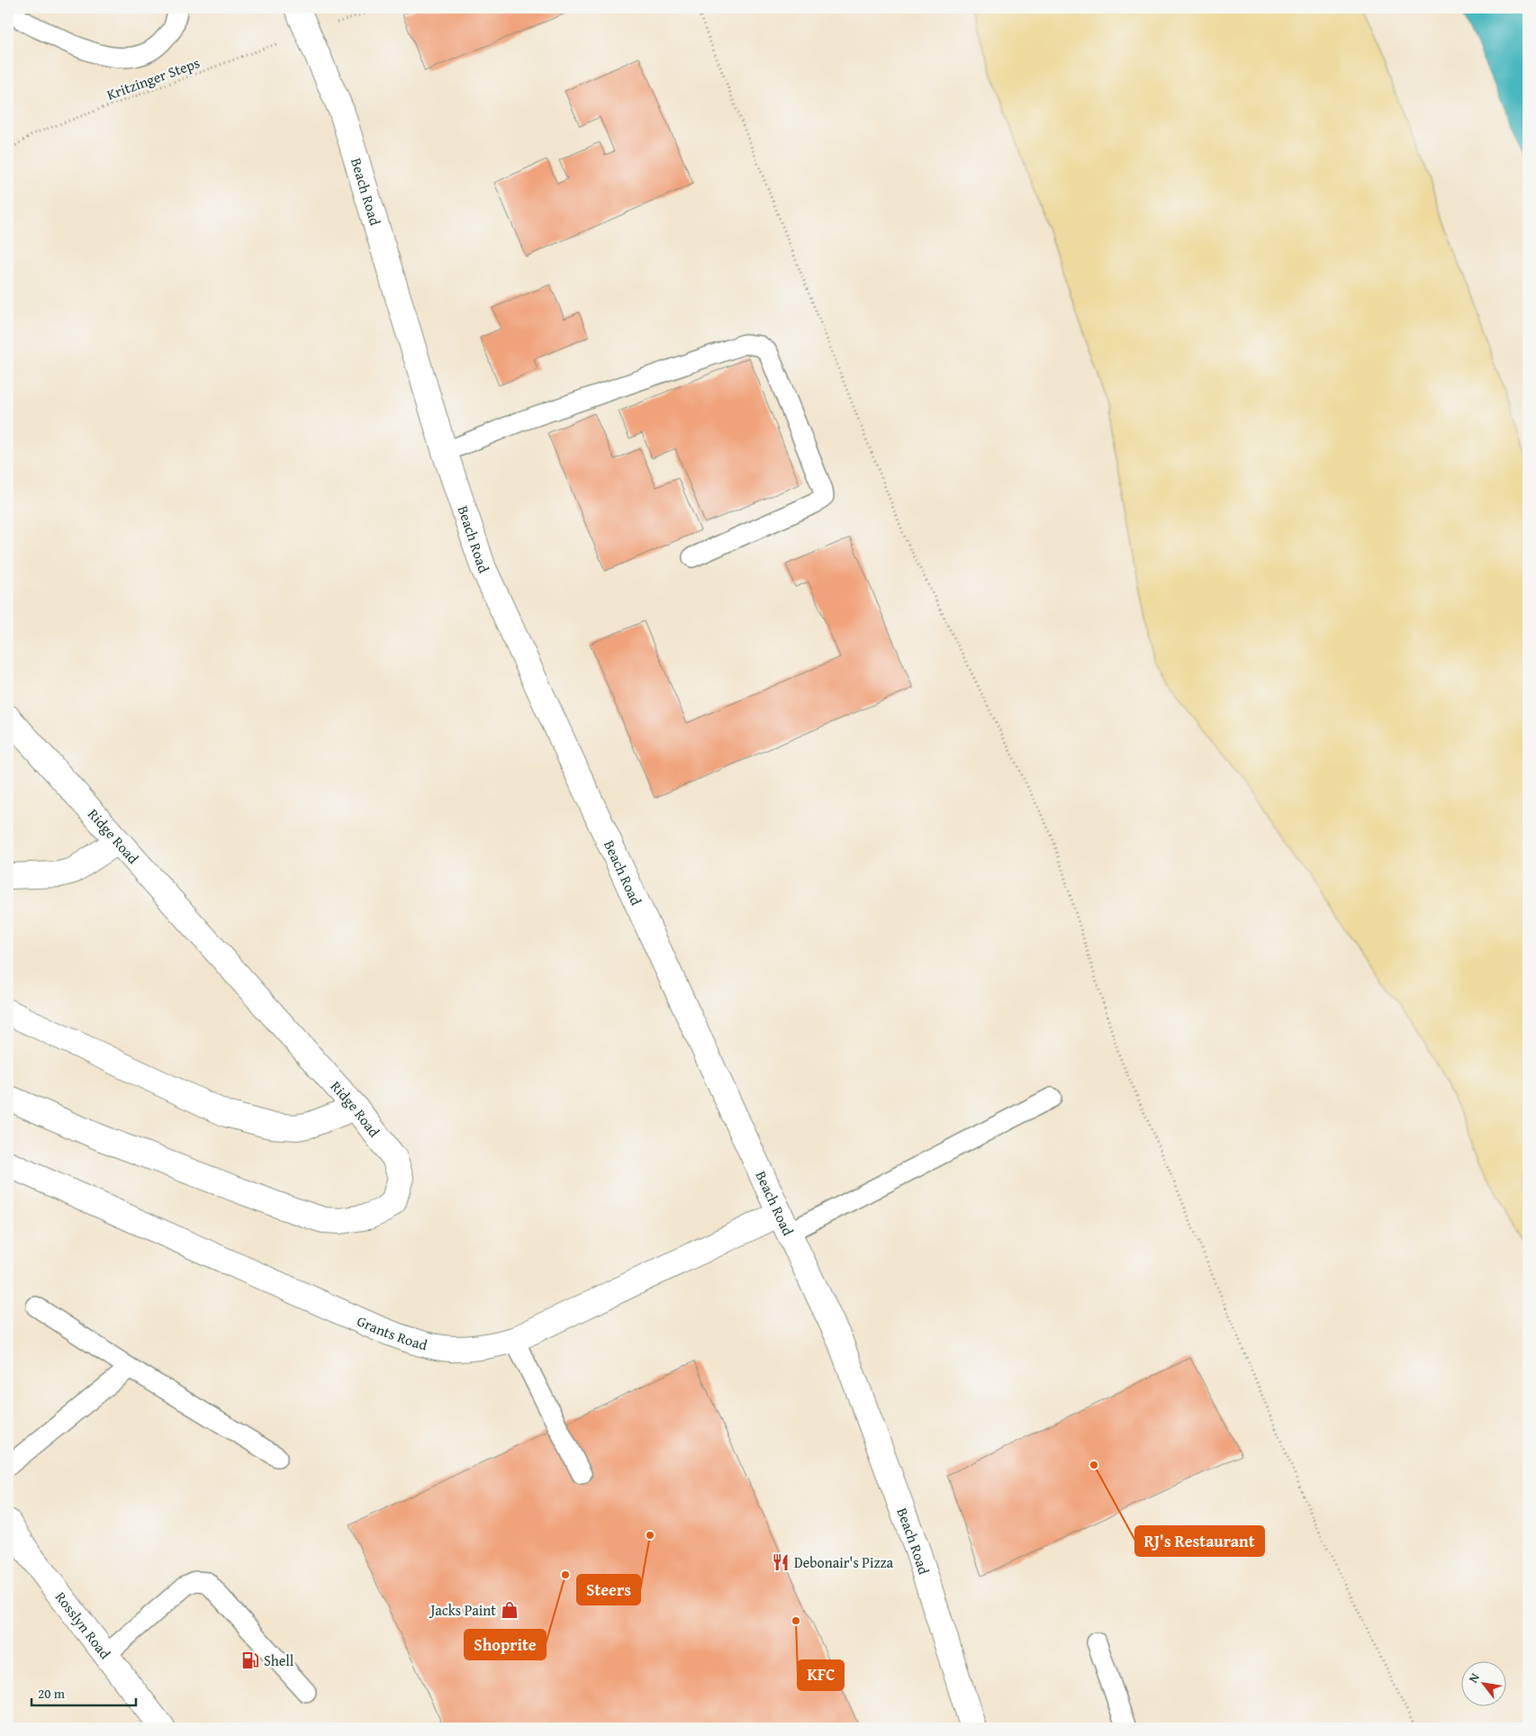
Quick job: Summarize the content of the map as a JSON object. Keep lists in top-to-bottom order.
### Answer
{
  "streets": {
    "street": [
      "Beach Road",
      "Ridge Road",
      "Grants Road",
      "Rosslyn Road"
    ],
    "path": ["Kritzinger Steps"]
  },
  "crossings": [
    ["Kritzinger Steps", "Beach Road"],
    ["Beach Road", "Grants Road"]
  ],
  "places": {
    "other": [
      "RJ's Restaurant",
      "Steers",
      "Shoprite",
      "KFC"
    ],
    "restaurant": ["Debonair's Pizza"],
    "shop": ["Jacks Paint"],
    "fuel station": ["Shell"]
  },
  "scale_bar": "20 m",
  "north": "top left"
}
